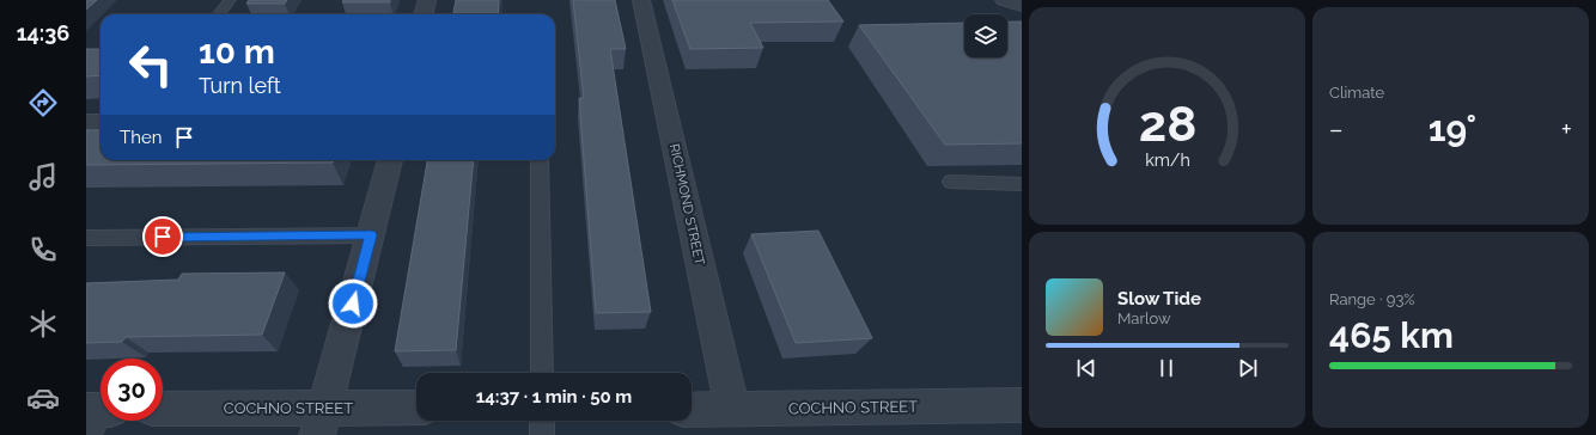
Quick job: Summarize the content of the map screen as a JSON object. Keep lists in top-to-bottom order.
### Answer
{
  "streets": {
    "street": ["RICHMOND STREET", "COCHNO STREET"]
  },
  "crossings": [
    ["RICHMOND STREET", "COCHNO STREET"]
  ],
  "page": {
    "tabs": "14:36",
    "tile": [
      "Climate",
      ["Range · 93%", "465 km"]
    ],
    "turn": ["10 m", "Turn left"],
    "heat": ["−", "19°", "+"],
    "then": "Then",
    "song": ["Slow Tide", "Marlow"],
    "limit": "30",
    "trip": "14:37 · 1 min · 50 m",
    "gauge": ["28", "km/h"]
  }
}
